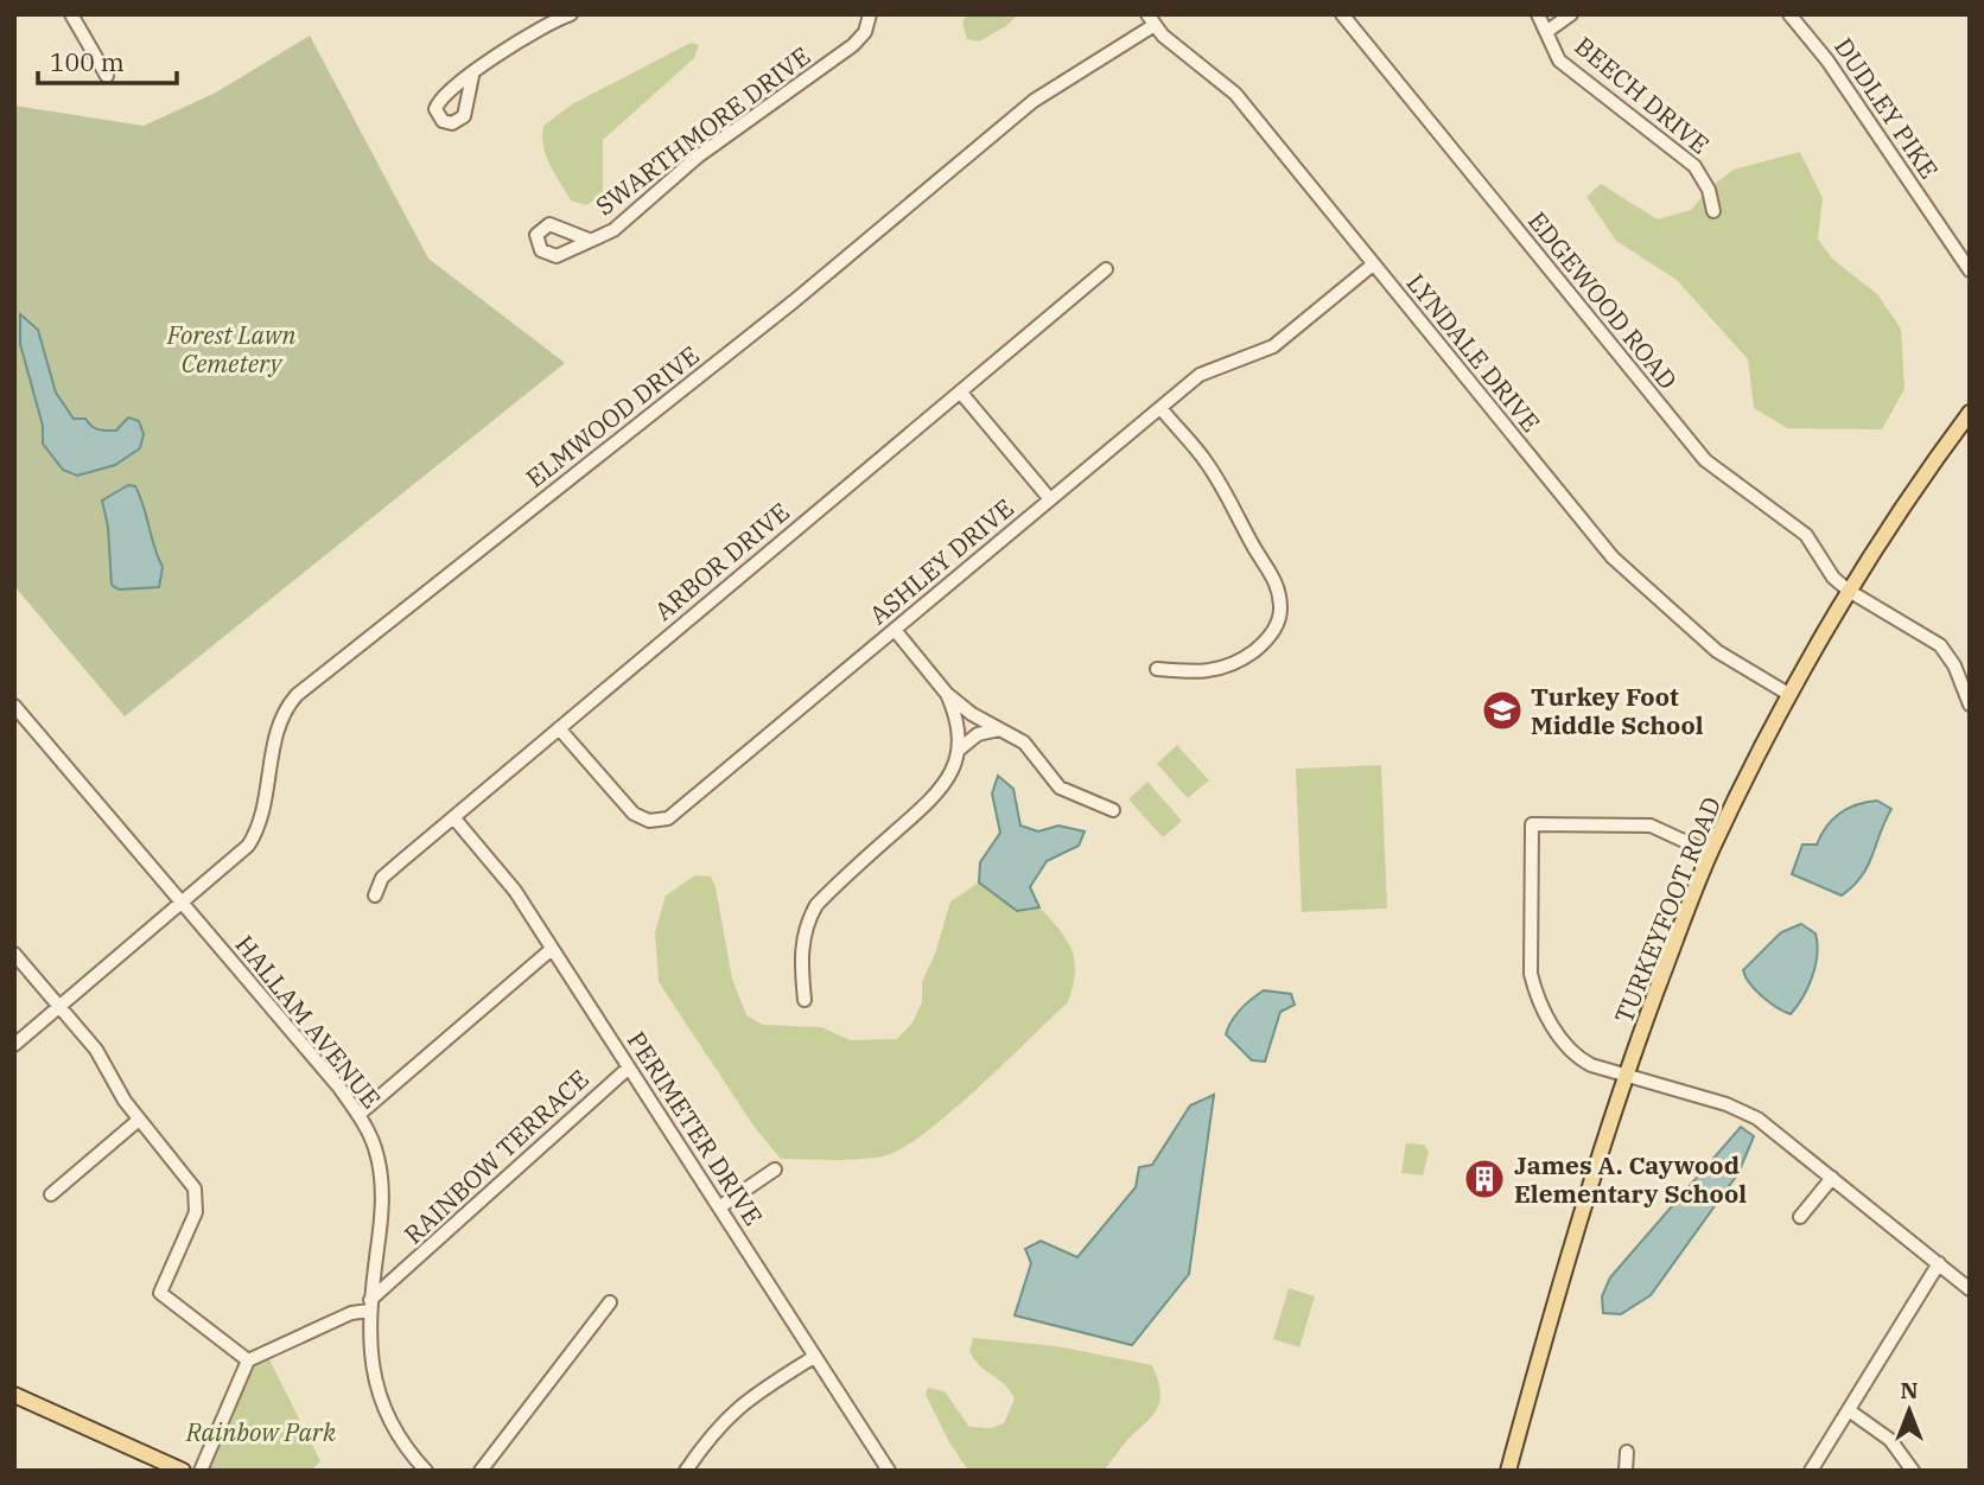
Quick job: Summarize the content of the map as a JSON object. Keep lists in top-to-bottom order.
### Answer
{
  "streets": {
    "main road": ["TURKEYFOOT ROAD"],
    "street": [
      "BEECH DRIVE",
      "DUDLEY PIKE",
      "SWARTHMORE DRIVE",
      "EDGEWOOD ROAD",
      "LYNDALE DRIVE",
      "ELMWOOD DRIVE",
      "ARBOR DRIVE",
      "ASHLEY DRIVE",
      "HALLAM AVENUE",
      "PERIMETER DRIVE",
      "RAINBOW TERRACE"
    ]
  },
  "crossings": [
    ["EDGEWOOD ROAD", "TURKEYFOOT ROAD"],
    ["LYNDALE DRIVE", "ELMWOOD DRIVE"],
    ["LYNDALE DRIVE", "ASHLEY DRIVE"],
    ["LYNDALE DRIVE", "TURKEYFOOT ROAD"],
    ["ELMWOOD DRIVE", "HALLAM AVENUE"],
    ["ARBOR DRIVE", "ASHLEY DRIVE"],
    ["ARBOR DRIVE", "PERIMETER DRIVE"],
    ["HALLAM AVENUE", "RAINBOW TERRACE"],
    ["PERIMETER DRIVE", "RAINBOW TERRACE"]
  ],
  "parks": ["Forest Lawn Cemetery", "Rainbow Park"],
  "places": {
    "school or university": ["Turkey Foot Middle School"],
    "building": ["James A. Caywood Elementary School"]
  },
  "scale_bar": "100 m",
  "north": "top"
}
